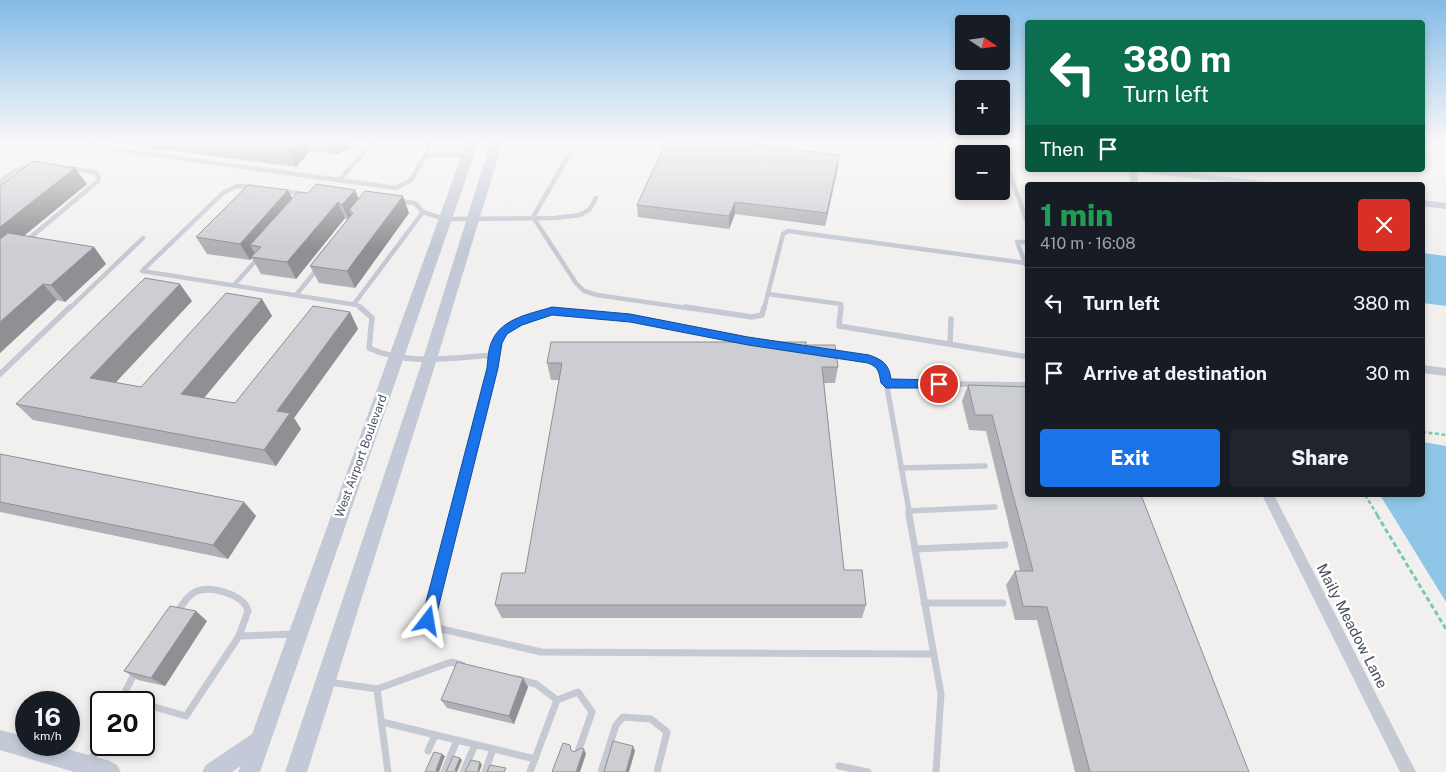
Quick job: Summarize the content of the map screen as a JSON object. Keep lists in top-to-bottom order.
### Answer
{
  "streets": {
    "main road": ["West Airport Boulevard"],
    "street": ["Maily Meadow Lane"]
  },
  "north": "right",
  "page": {
    "map_buttons": ["+", "−"],
    "turn": ["380 m", "Turn left"],
    "then": "Then",
    "heading": ["1 min", "410 m · 16:08"],
    "list": [
      {
        "name": "Turn left",
        "value": "380 m"
      },
      {
        "name": "Arrive at destination",
        "value": "30 m"
      }
    ],
    "buttons": ["Exit", "Share"],
    "speed": "16 km/h",
    "limit": "20"
  }
}
